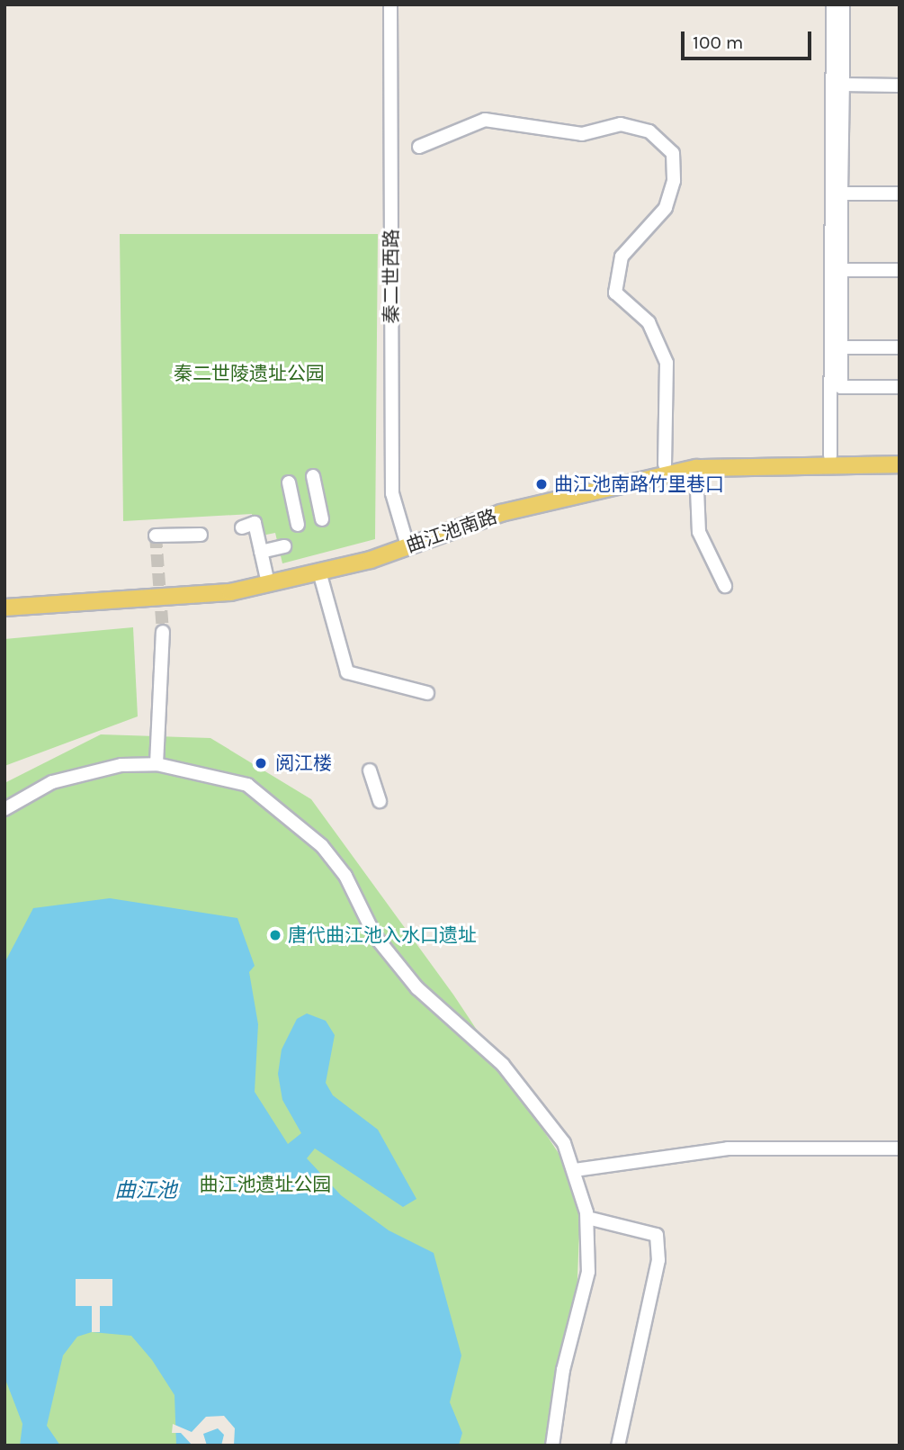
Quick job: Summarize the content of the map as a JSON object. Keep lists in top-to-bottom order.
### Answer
{
  "streets": {
    "main road": ["曲江池南路"],
    "street": ["秦二世西路"]
  },
  "crossings": [
    ["秦二世西路", "曲江池南路"]
  ],
  "water": ["曲江池"],
  "parks": ["秦二世陵遗址公园", "曲江池遗址公园"],
  "places": ["曲江池南路竹里巷口", "阅江楼", "唐代曲江池入水口遗址"],
  "scale_bar": "100 m"
}
